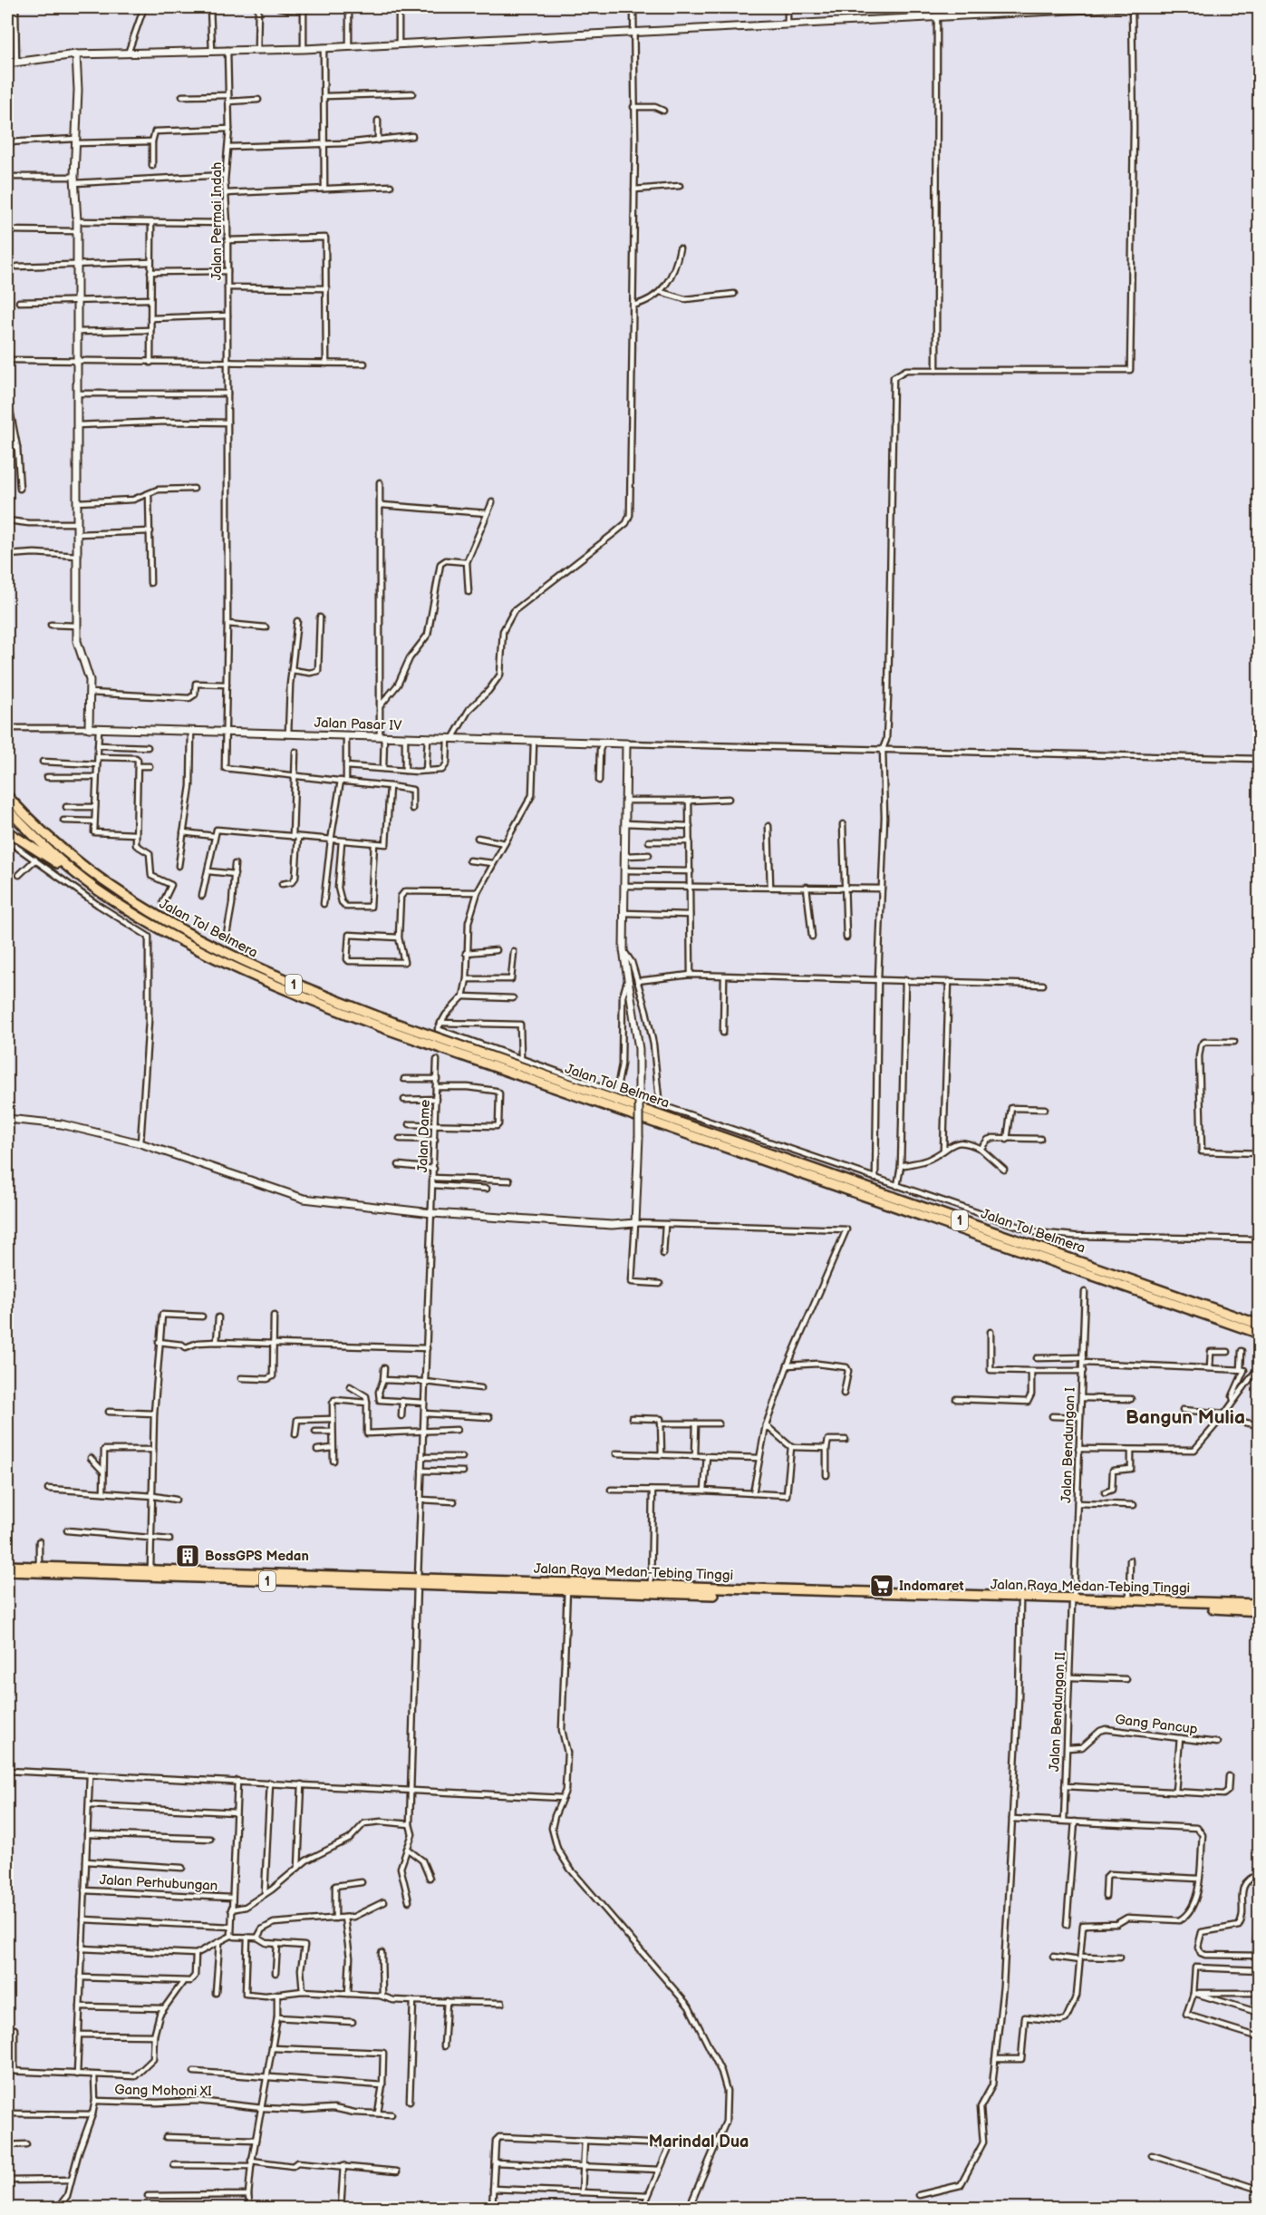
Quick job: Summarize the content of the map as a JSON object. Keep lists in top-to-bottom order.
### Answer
{
  "streets": {
    "highway": ["Jalan Tol Belmera", "1", "Jalan Raya Medan-Tebing Tinggi"],
    "street": [
      "Jalan Permai Indah",
      "Jalan Pasar IV",
      "Jalan Dame",
      "Jalan Bendungan I",
      "Jalan Bendungan II",
      "Gang Pancup",
      "Jalan Perhubungan",
      "Gang Mohoni XI"
    ]
  },
  "crossings": [
    ["Jalan Permai Indah", "Jalan Pasar IV"],
    ["Jalan Dame", "Jalan Raya Medan-Tebing Tinggi"],
    ["Jalan Bendungan I", "Jalan Raya Medan-Tebing Tinggi"],
    ["Jalan Bendungan I", "Jalan Bendungan II"],
    ["Jalan Raya Medan-Tebing Tinggi", "Jalan Bendungan II"],
    ["Jalan Bendungan II", "Gang Pancup"]
  ],
  "districts": ["Bangun Mulia", "Marindal Dua"],
  "places": {
    "building": ["BossGPS Medan"],
    "supermarket": ["Indomaret"]
  }
}
